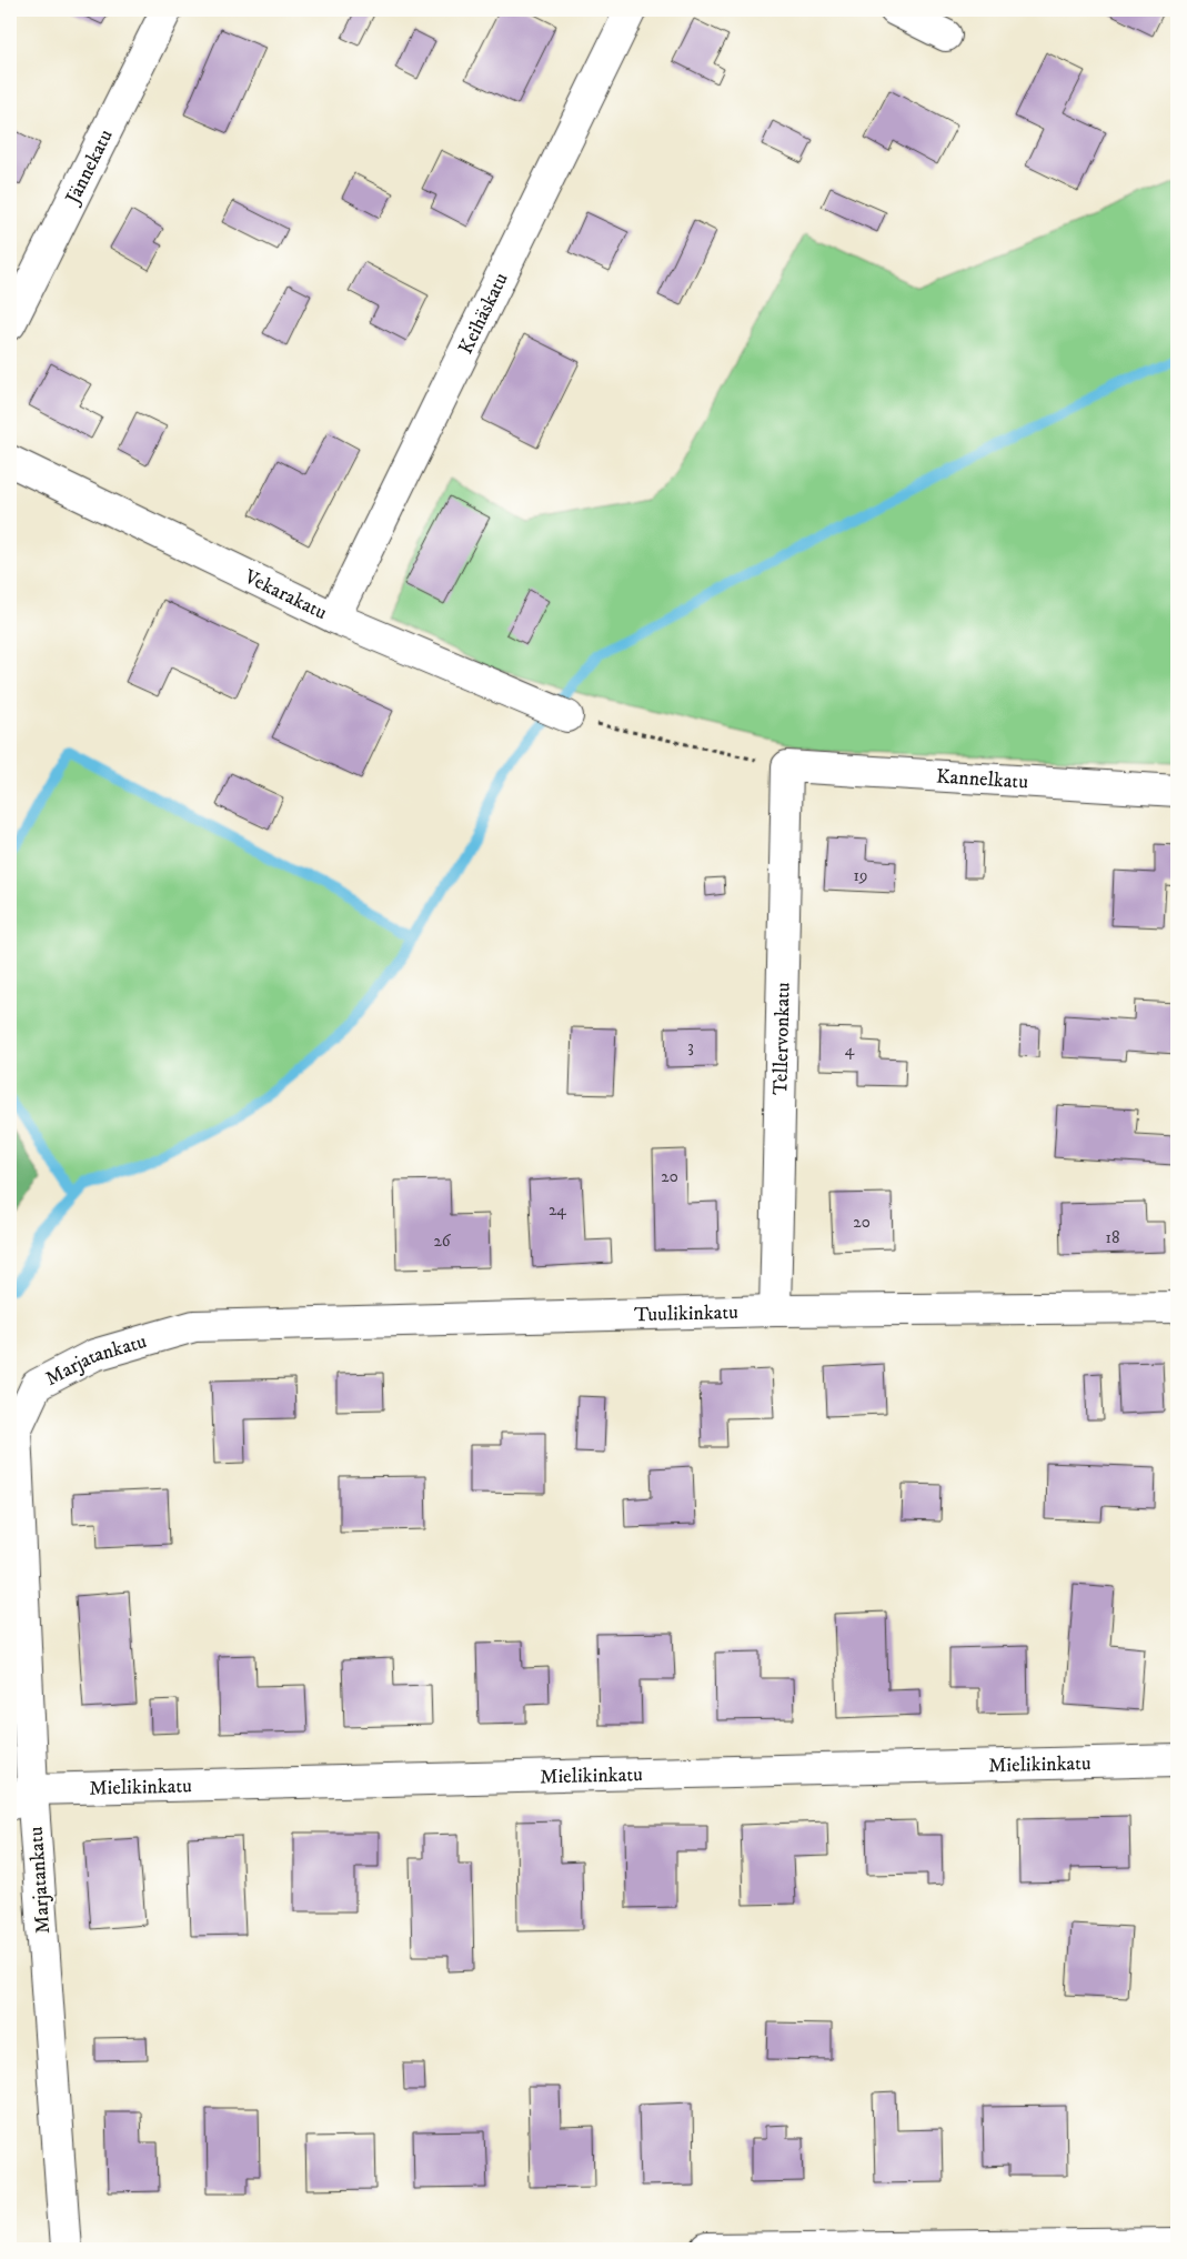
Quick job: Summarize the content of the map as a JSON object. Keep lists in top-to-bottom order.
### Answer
{
  "streets": {
    "street": [
      "Jännekatu",
      "Keihäskatu",
      "Vekarakatu",
      "Kannelkatu",
      "Tellervonkatu",
      "Tuulikinkatu",
      "Marjatankatu",
      "Mielikinkatu"
    ]
  },
  "crossings": [
    ["Keihäskatu", "Vekarakatu"],
    ["Kannelkatu", "Tellervonkatu"],
    ["Tellervonkatu", "Tuulikinkatu"],
    ["Tuulikinkatu", "Marjatankatu"],
    ["Marjatankatu", "Mielikinkatu"]
  ],
  "house_numbers": [
    "19",
    "3",
    "4",
    "20",
    "24",
    "20",
    "18",
    "26"
  ]
}
